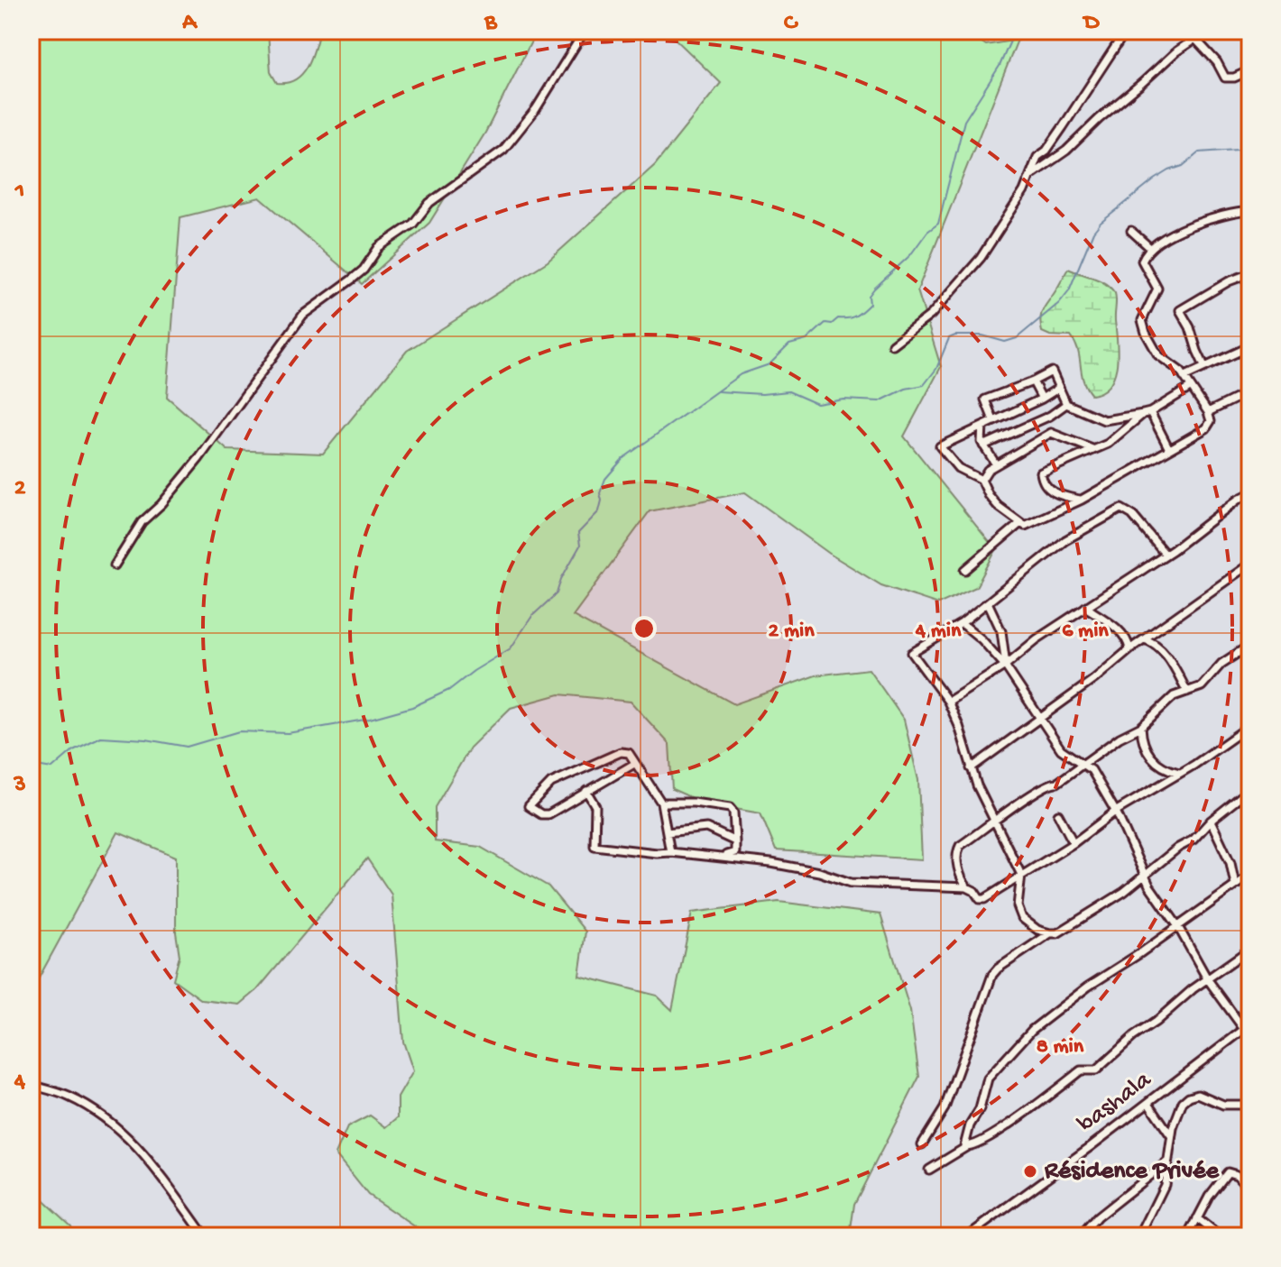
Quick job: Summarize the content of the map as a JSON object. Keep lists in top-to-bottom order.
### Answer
{
  "streets": {
    "street": ["bashala"]
  },
  "places": ["Résidence Privée"],
  "grid": {
    "columns": [
      "A",
      "B",
      "C",
      "D"
    ],
    "rows": [
      "1",
      "2",
      "3",
      "4"
    ]
  },
  "rings": [
    "2 min",
    "4 min",
    "6 min",
    "8 min"
  ]
}
